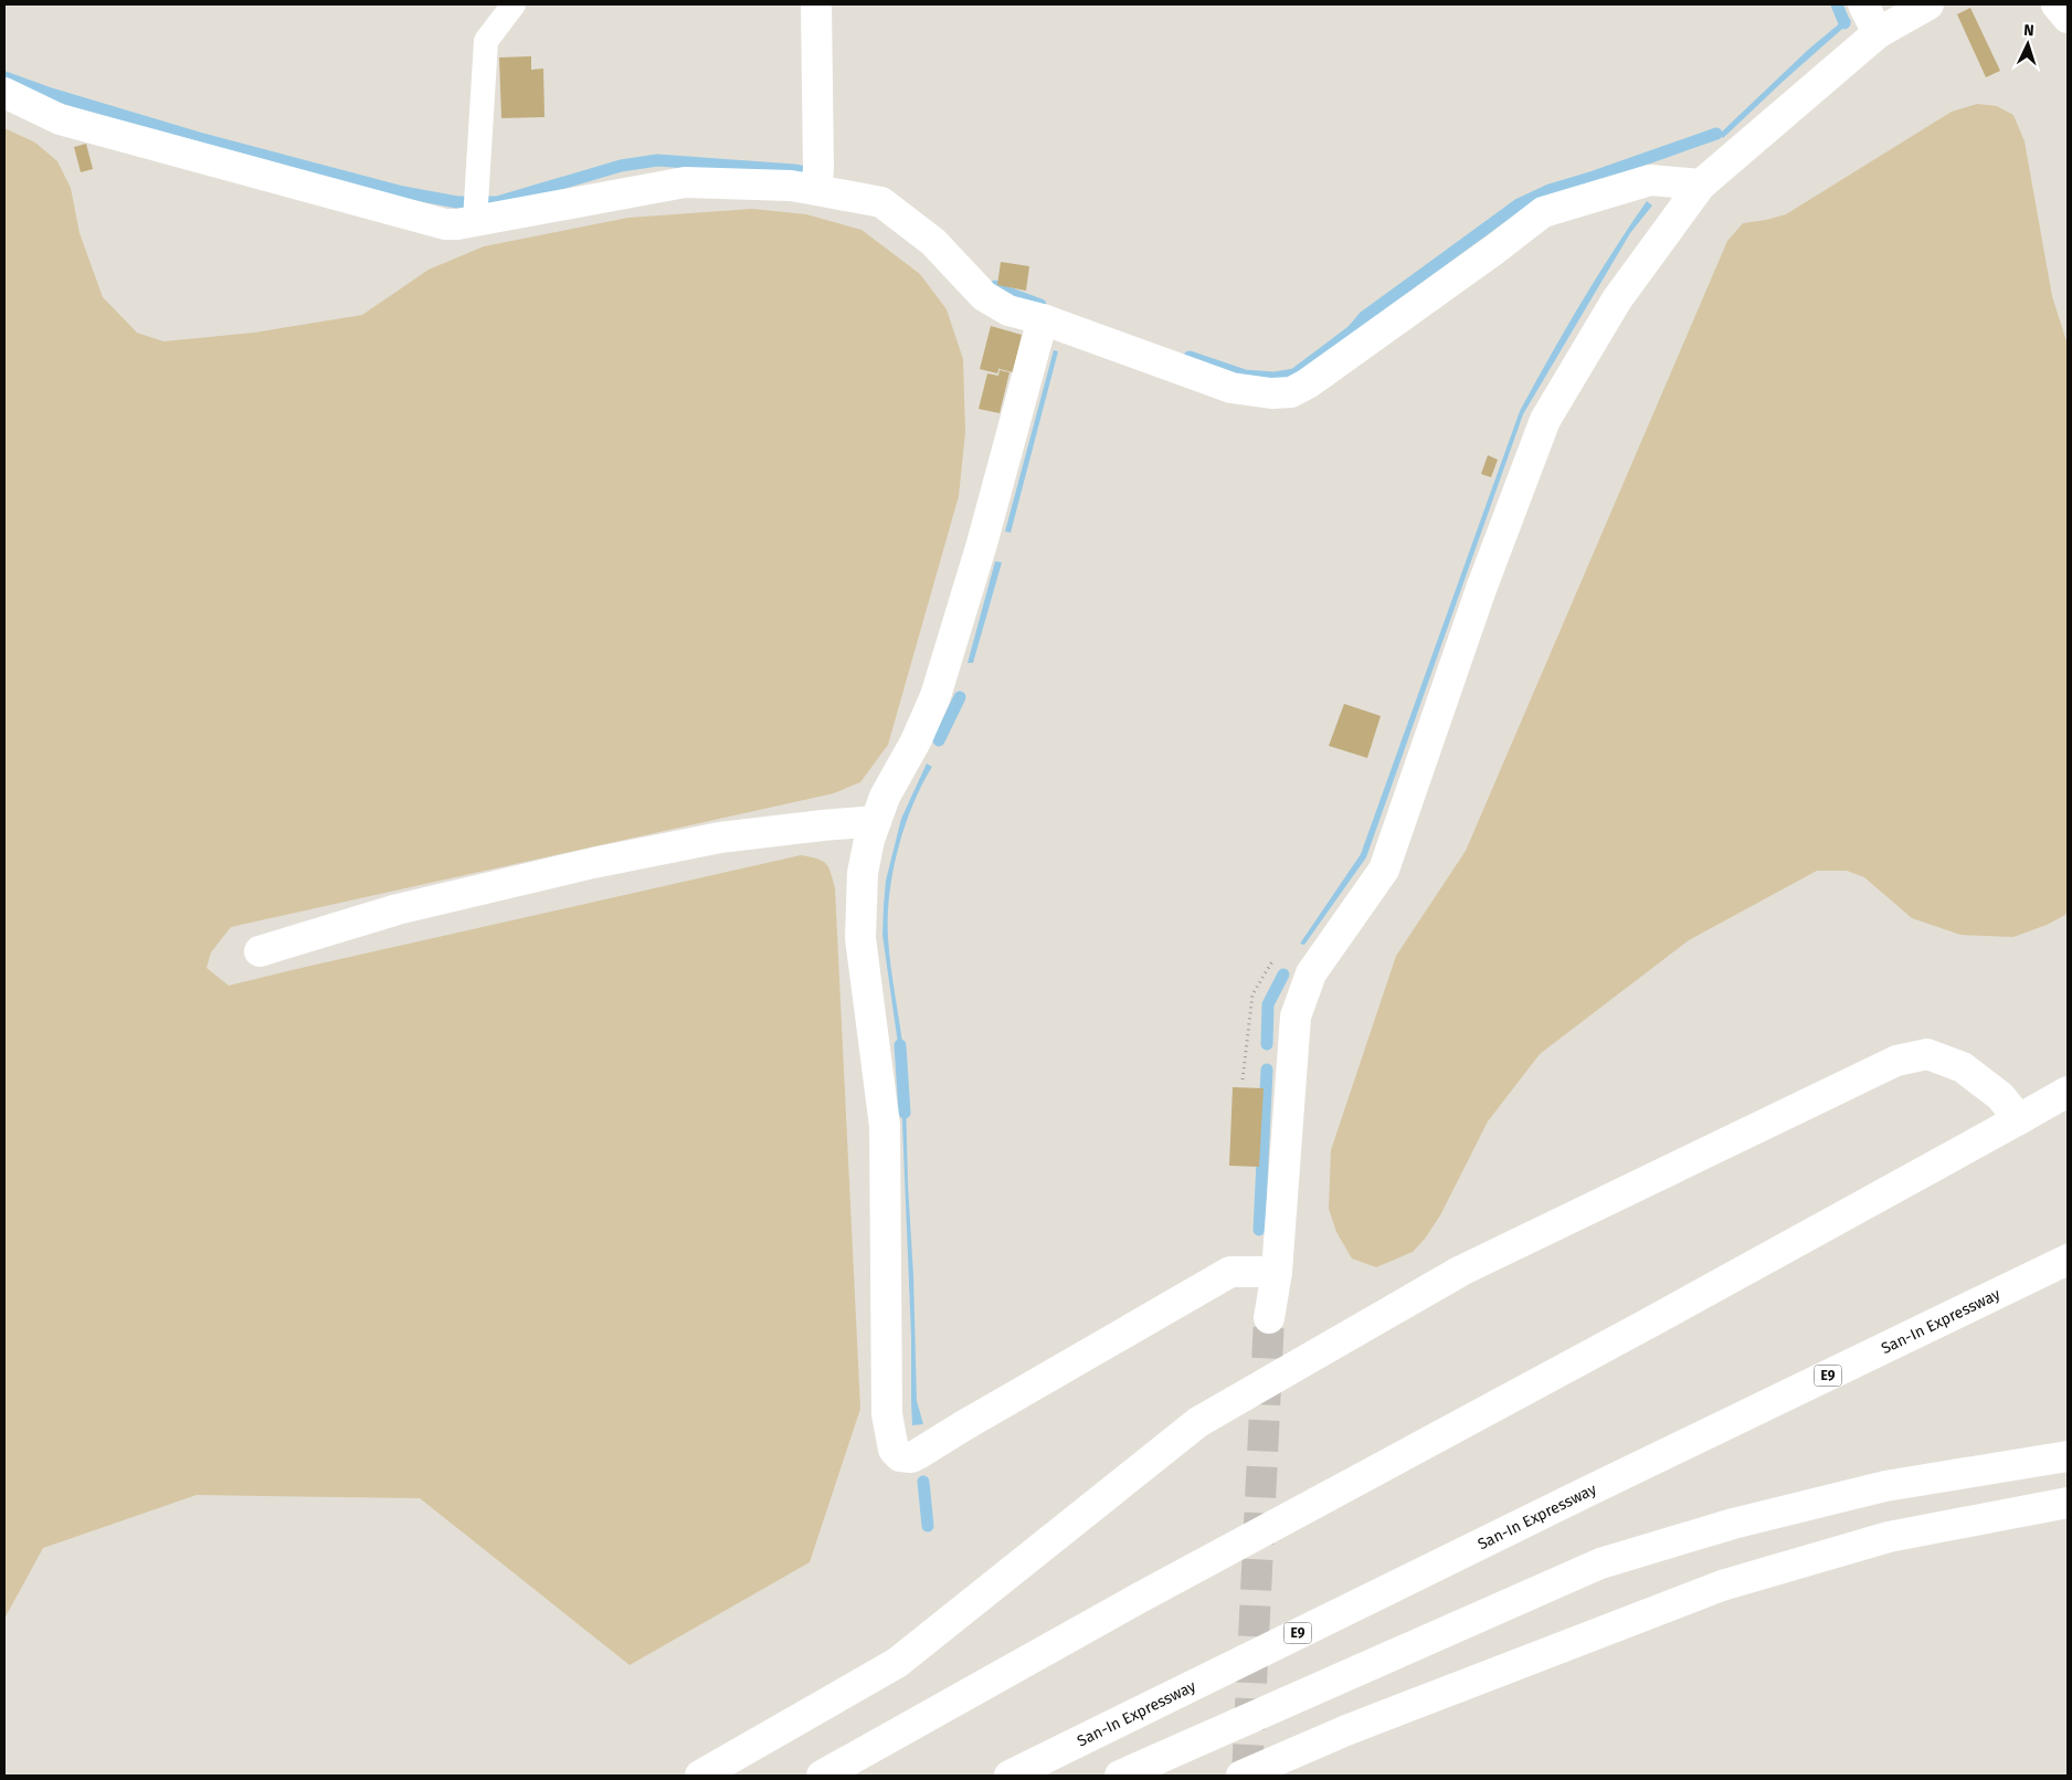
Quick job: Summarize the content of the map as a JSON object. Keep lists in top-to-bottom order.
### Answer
{
  "streets": {
    "main road": ["San-In Expressway", "E9"]
  },
  "north": "top"
}
